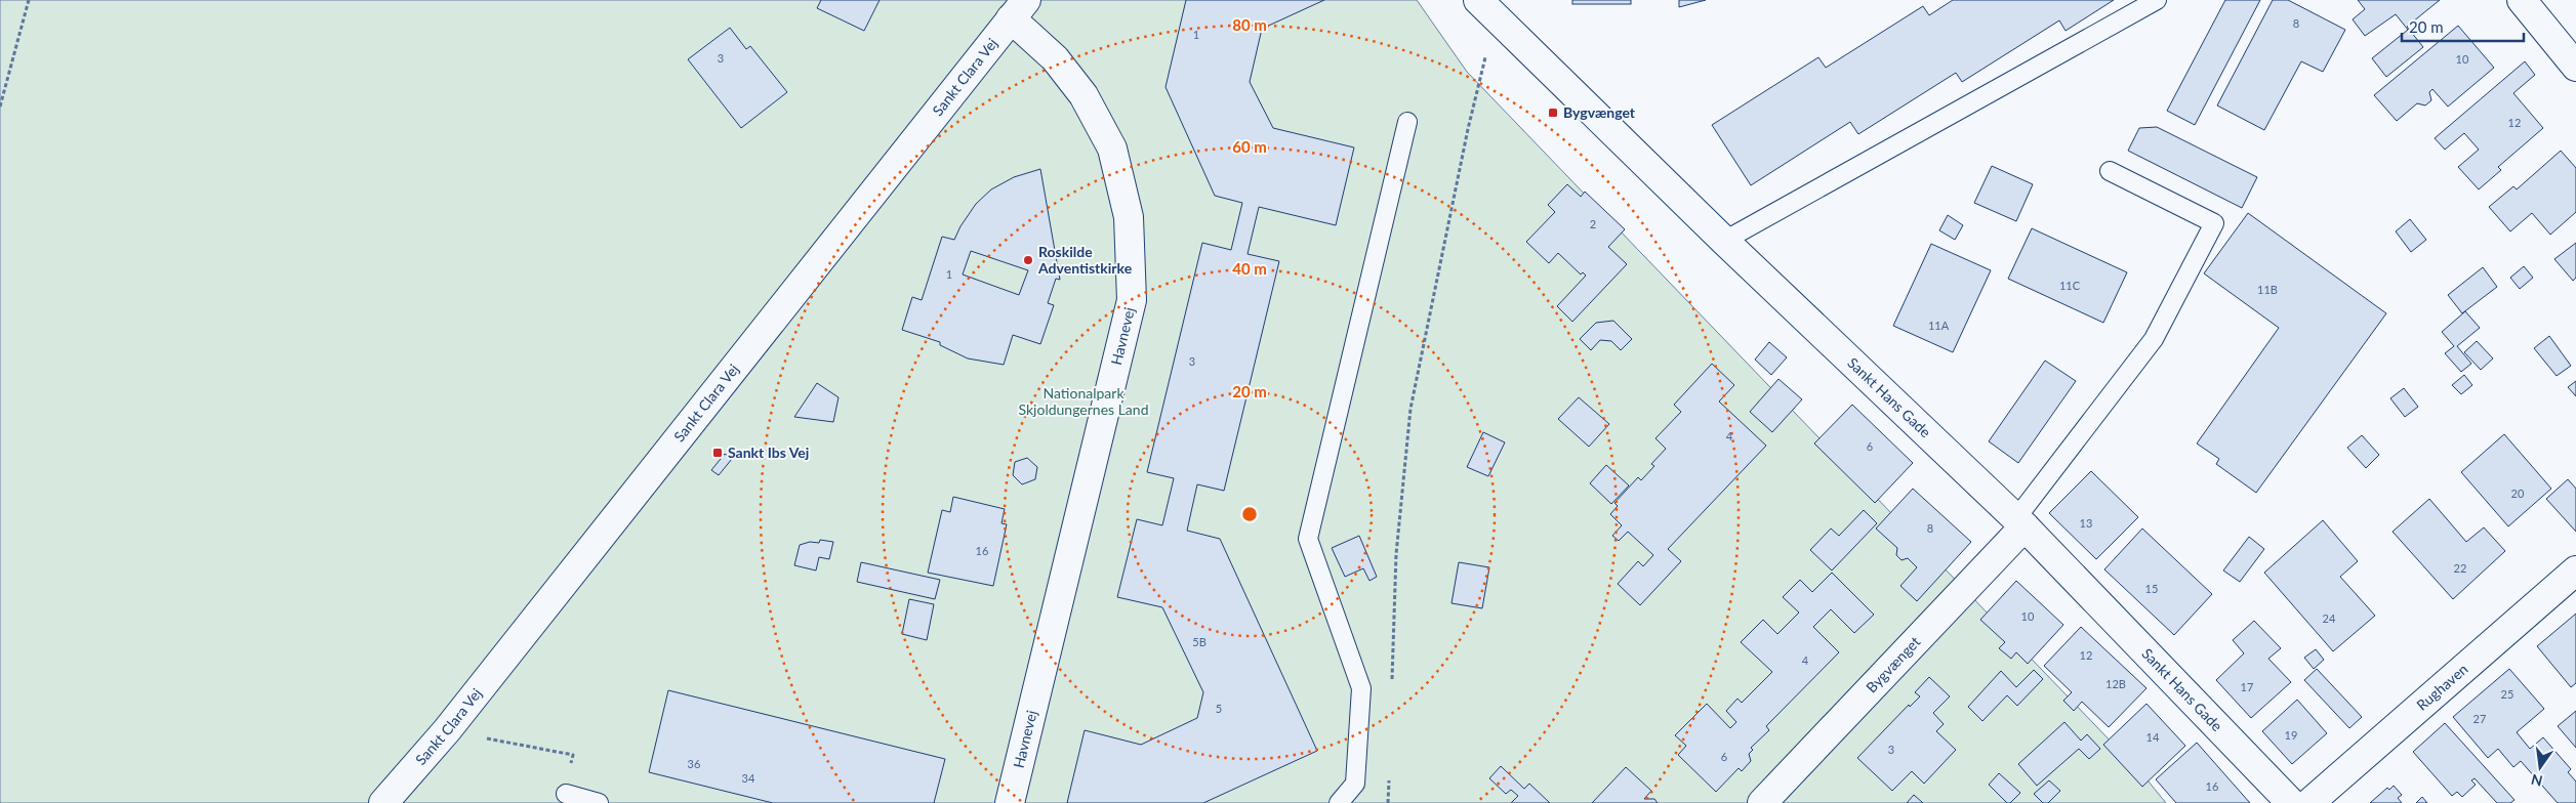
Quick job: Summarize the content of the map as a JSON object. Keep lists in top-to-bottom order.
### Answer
{
  "streets": {
    "street": [
      "Sankt Clara Vej",
      "Havnevej",
      "Sankt Hans Gade",
      "Bygvænget",
      "Rughaven"
    ]
  },
  "crossings": [
    ["Sankt Clara Vej", "Havnevej"],
    ["Sankt Hans Gade", "Bygvænget"]
  ],
  "parks": ["Nationalpark Skjoldungernes Land"],
  "places": {
    "transit": ["Bygvænget", "Sankt Ibs Vej"],
    "other": ["Roskilde Adventistkirke"]
  },
  "house_numbers": [
    "8",
    "1",
    "3",
    "10",
    "12",
    "2",
    "1",
    "11C",
    "11B",
    "11A",
    "3",
    "4",
    "6",
    "20",
    "13",
    "8",
    "16",
    "22",
    "15",
    "10",
    "24",
    "5B",
    "12",
    "4",
    "12B",
    "17",
    "25",
    "5",
    "27",
    "19",
    "14",
    "3",
    "6",
    "36",
    "34",
    "16"
  ],
  "scale_bar": "20 m",
  "north": "bottom",
  "rings": [
    "80 m",
    "60 m",
    "40 m",
    "20 m"
  ]
}
